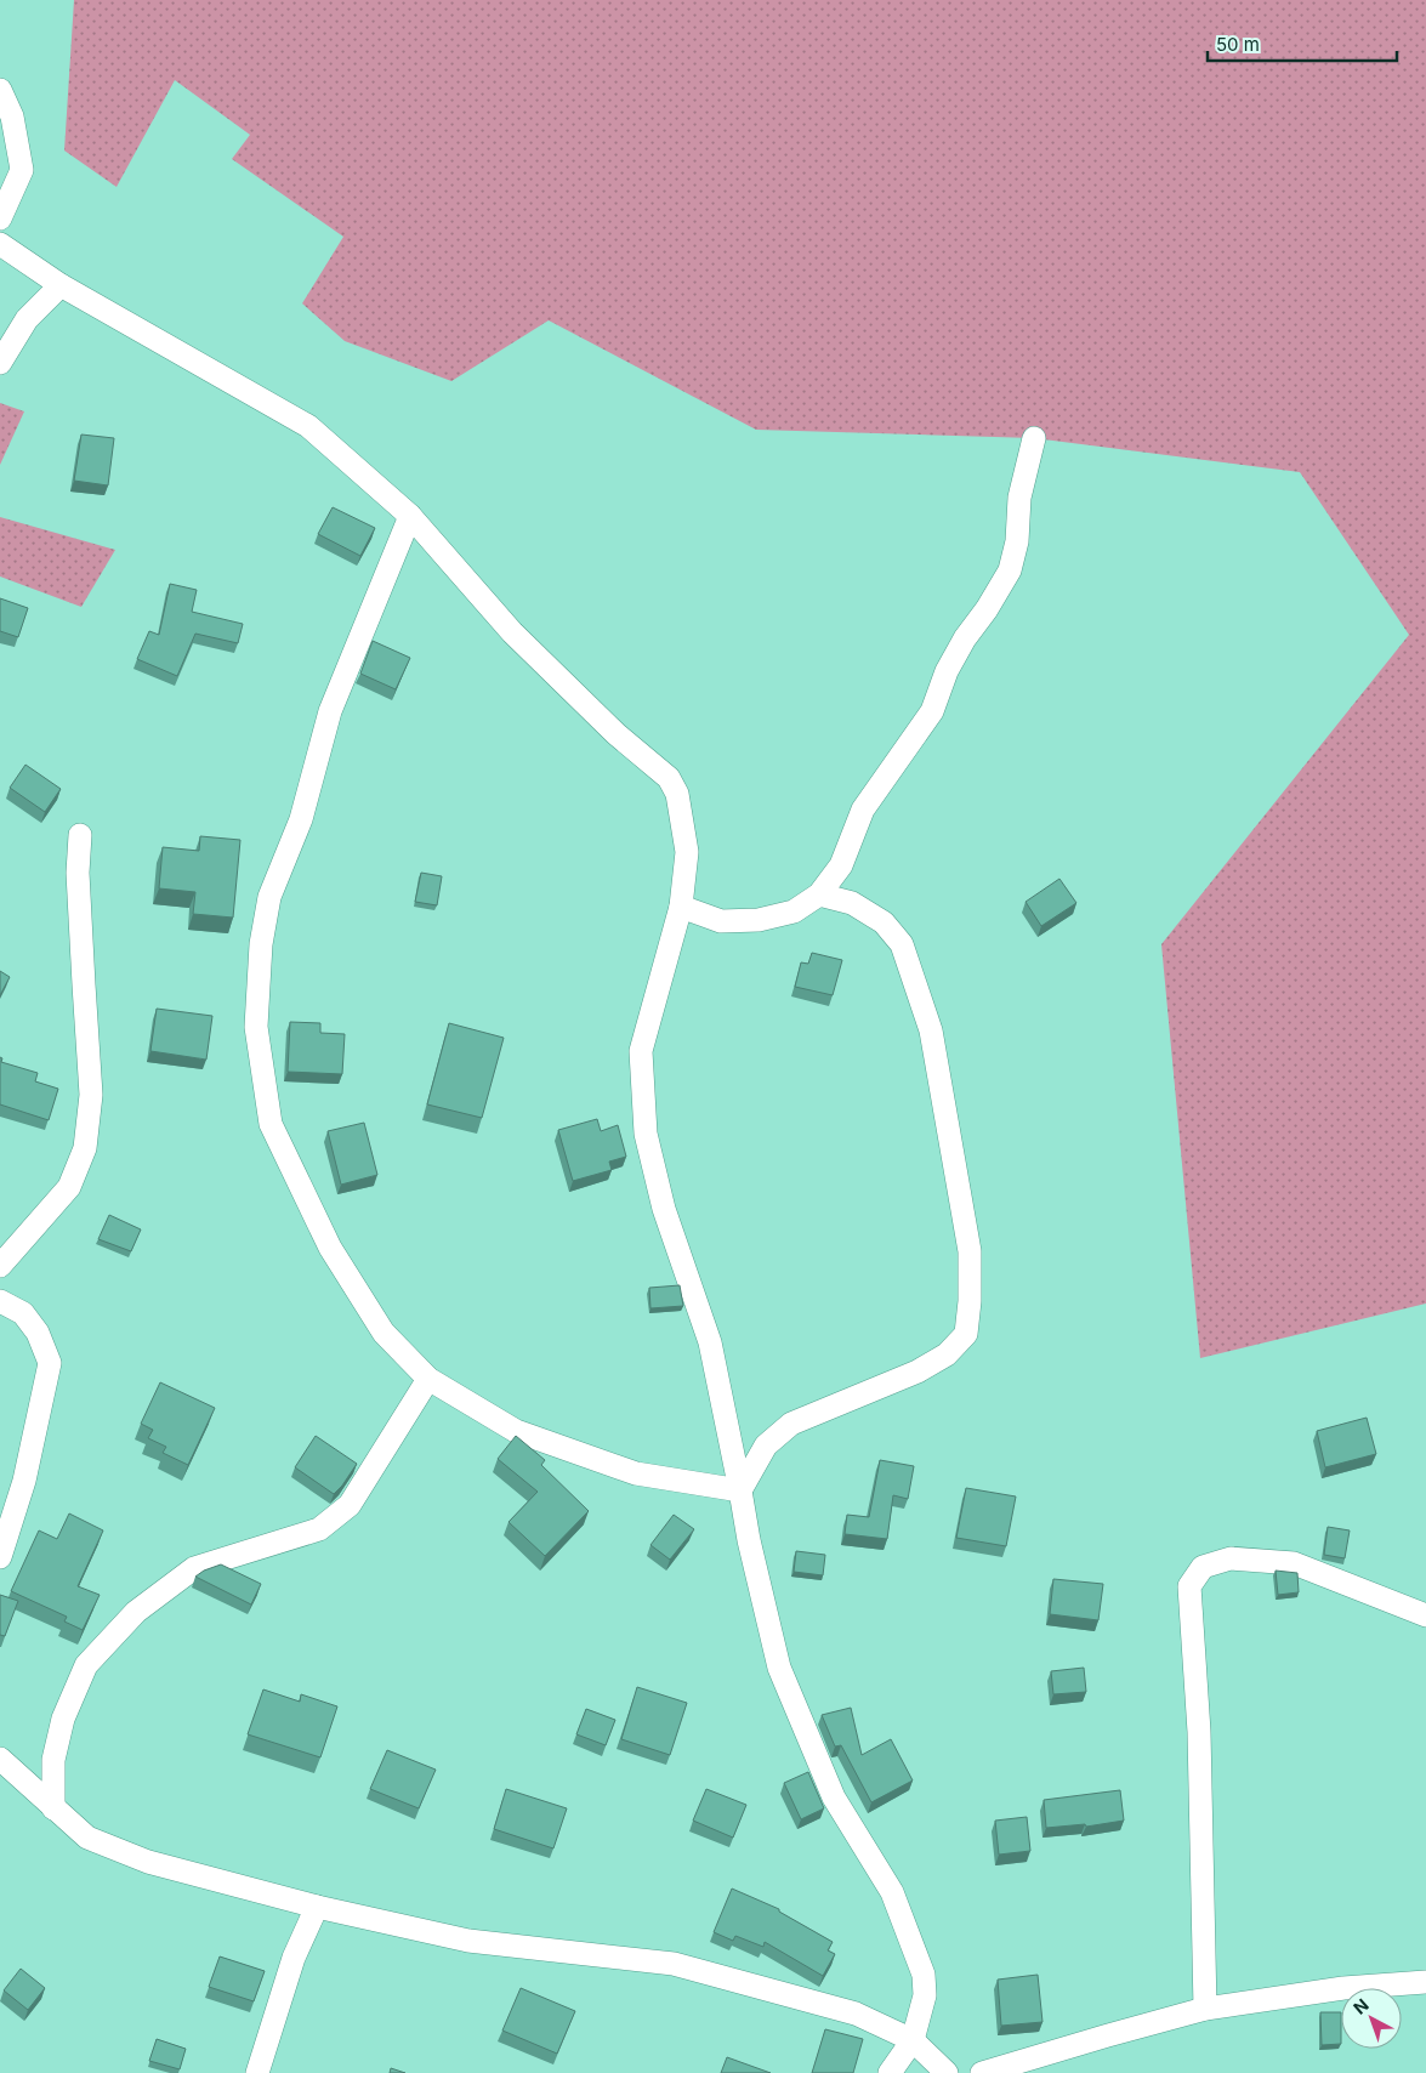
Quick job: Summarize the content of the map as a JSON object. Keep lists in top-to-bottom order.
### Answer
{
  "scale_bar": "50 m",
  "north": "top left"
}
